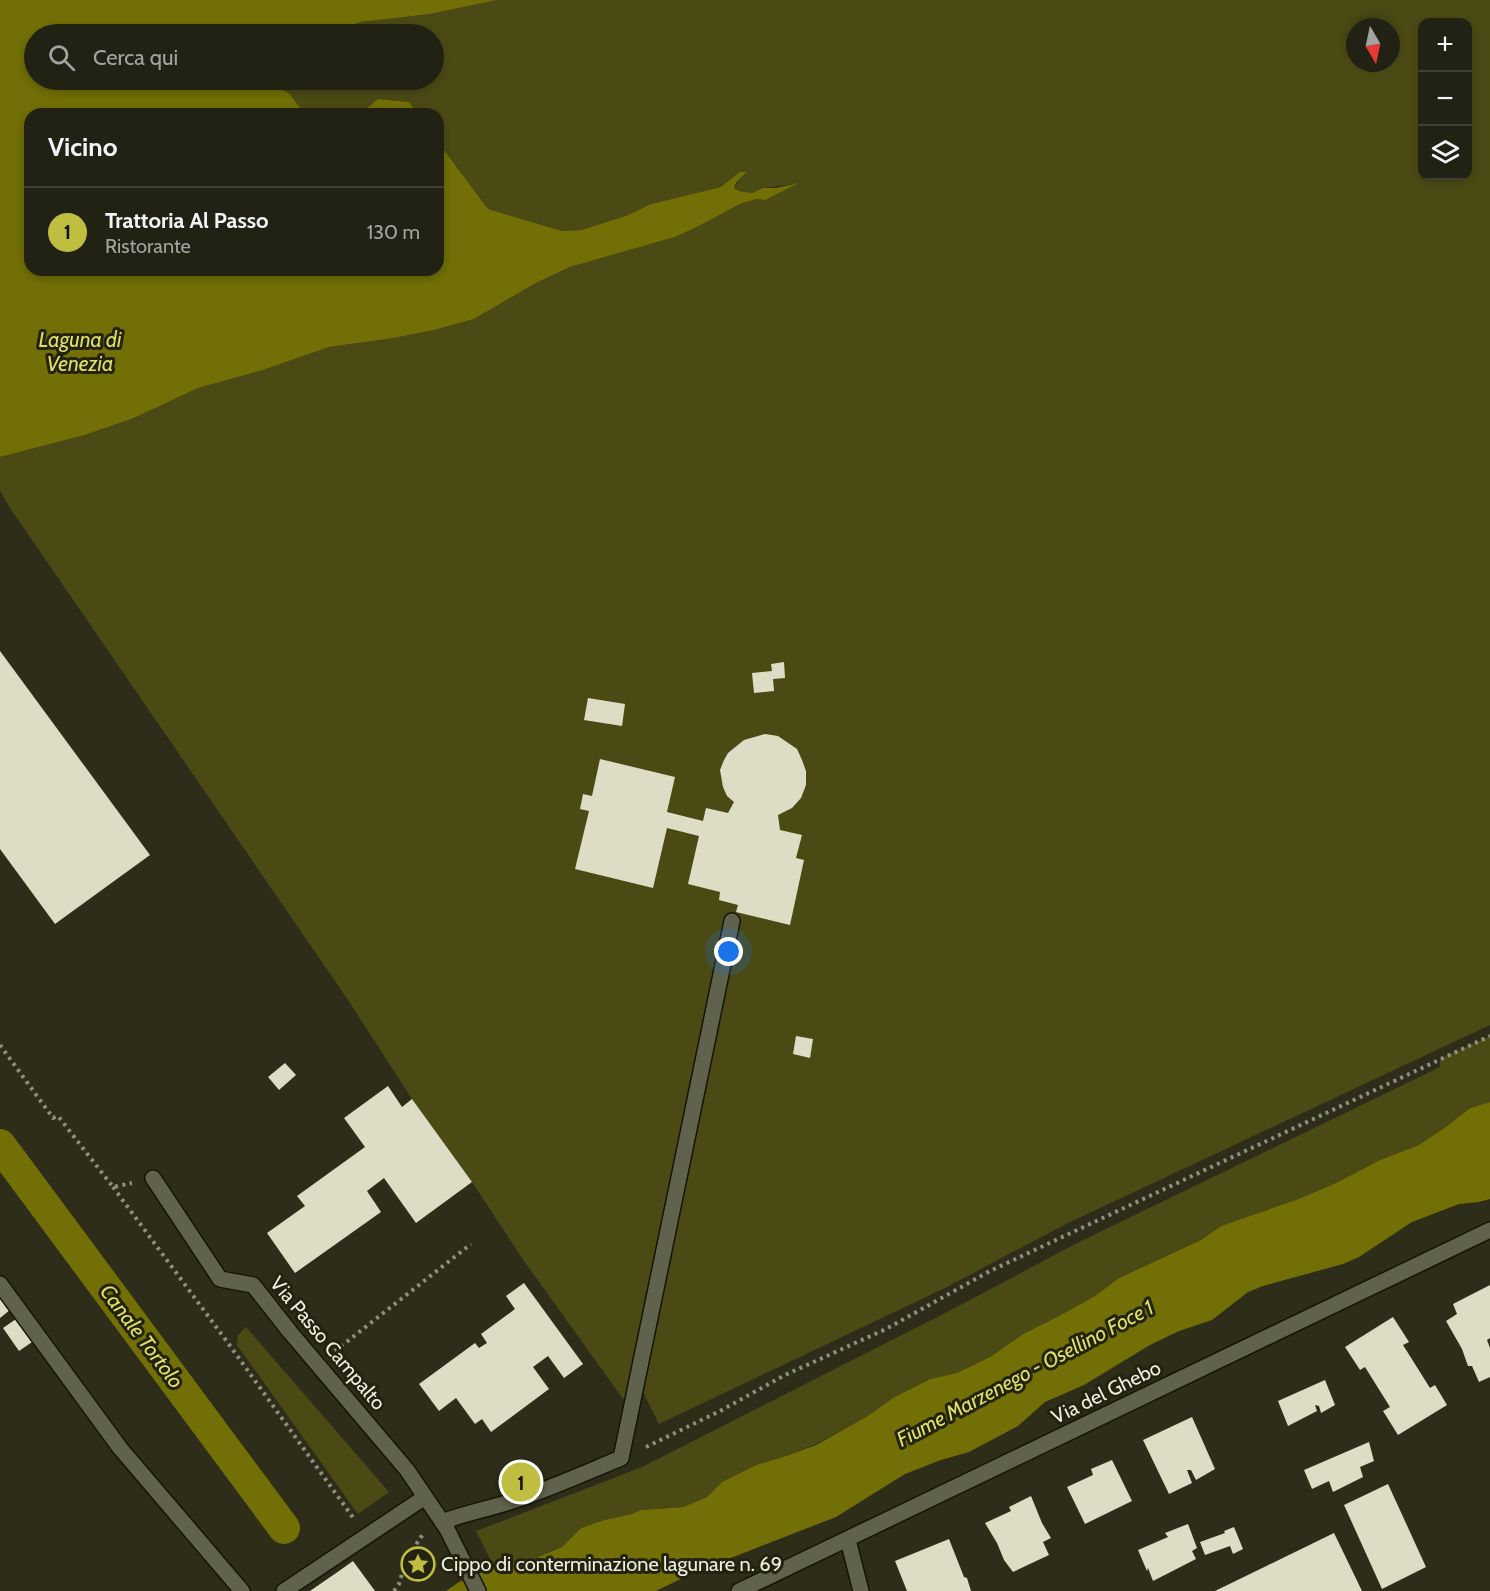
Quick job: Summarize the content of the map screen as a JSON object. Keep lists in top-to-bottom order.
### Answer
{
  "streets": {
    "street": ["Via Passo Campalto", "Via del Ghebo"]
  },
  "water": ["Laguna di Venezia", "Canale Tortolo", "Fiume Marzenego - Osellino Foce 1"],
  "places": {
    "place": ["Cippo di conterminazione lagunare n. 69"]
  },
  "north": "bottom",
  "page": {
    "map_buttons": ["+", "−"],
    "search": "Cerca qui",
    "heading": "Vicino",
    "list": [
      {
        "mark": "1",
        "name": "Trattoria Al Passo",
        "note": "Ristorante",
        "value": "130 m"
      }
    ],
    "pins": "1"
  }
}
